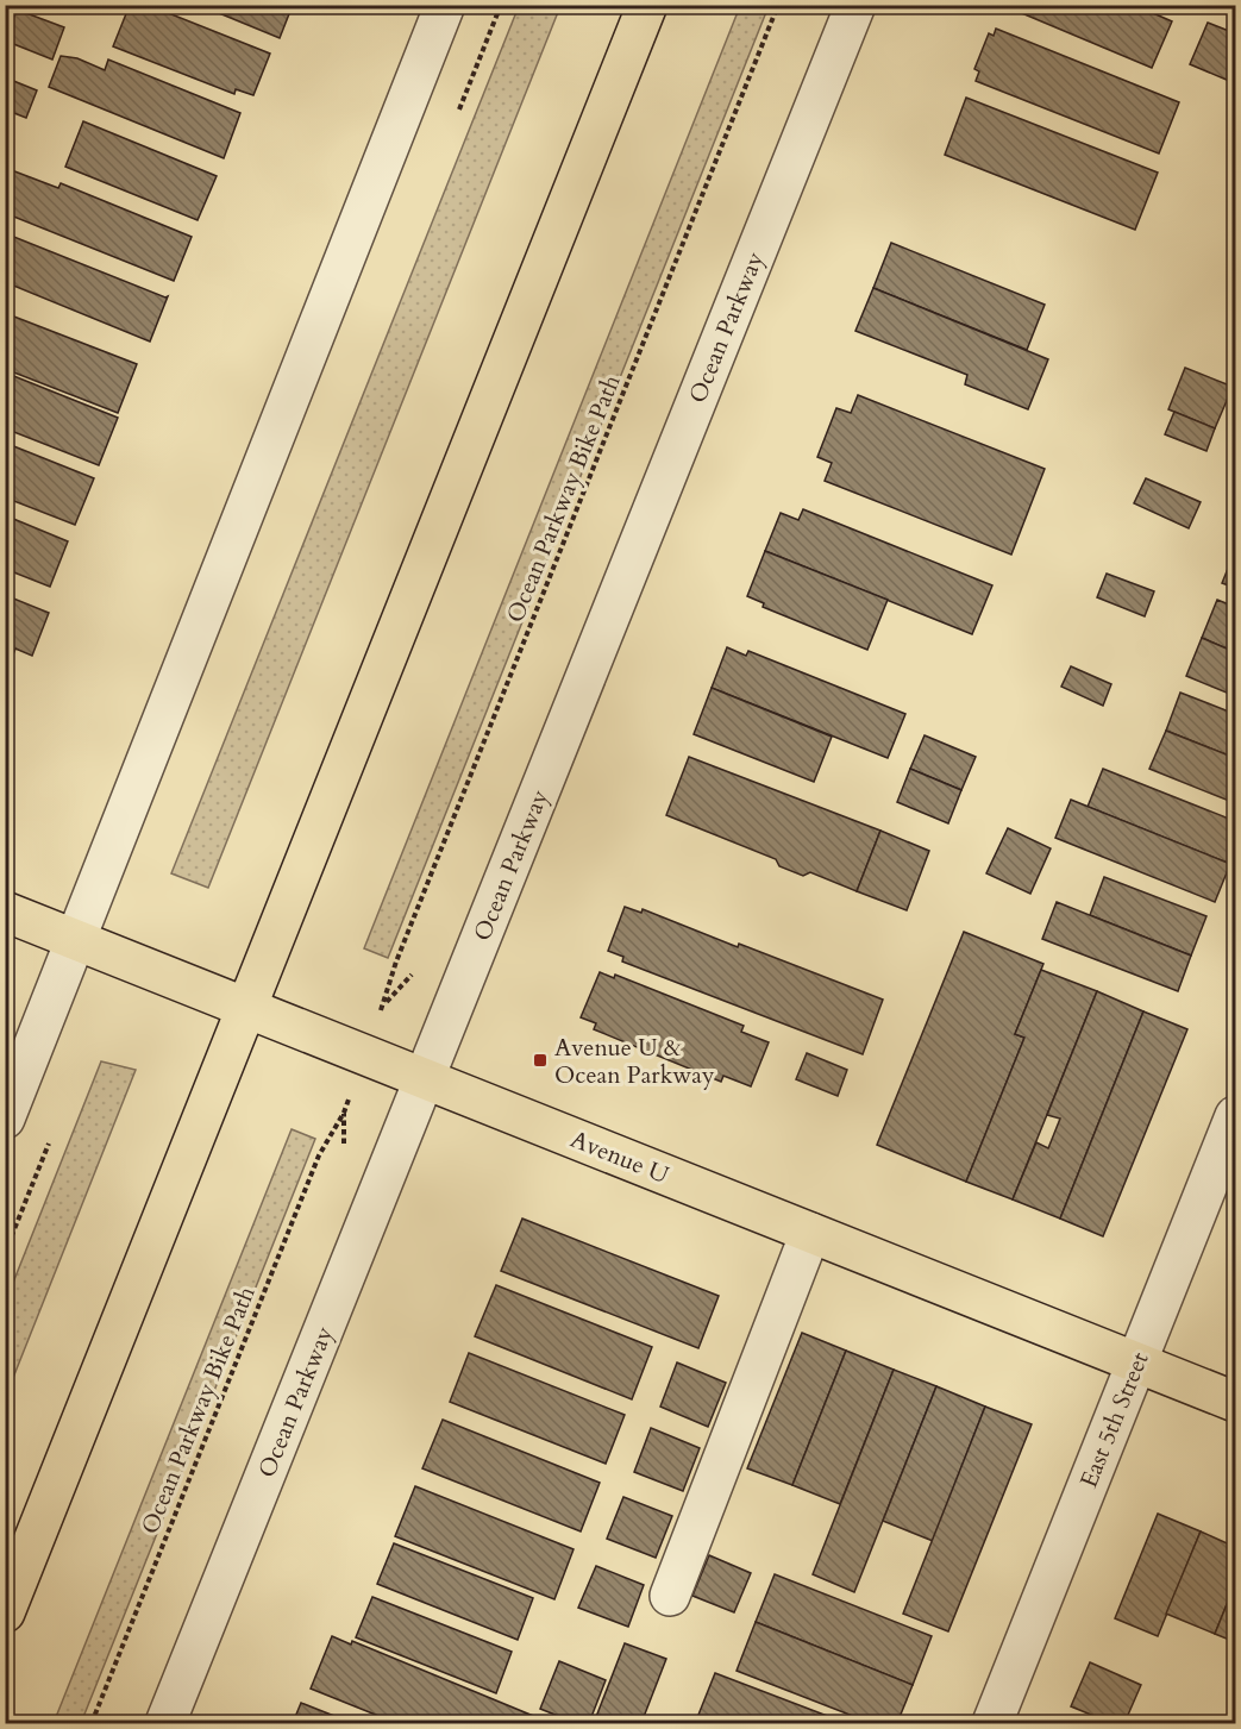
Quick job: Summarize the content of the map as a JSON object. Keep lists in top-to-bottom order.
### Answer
{
  "streets": {
    "main road": ["Avenue U"],
    "street": ["Ocean Parkway", "East 5th Street"],
    "path": ["Ocean Parkway Bike Path"]
  },
  "crossings": [
    ["Ocean Parkway", "Avenue U"],
    ["Avenue U", "East 5th Street"]
  ],
  "places": {
    "transit": ["Avenue U & Ocean Parkway"]
  }
}
